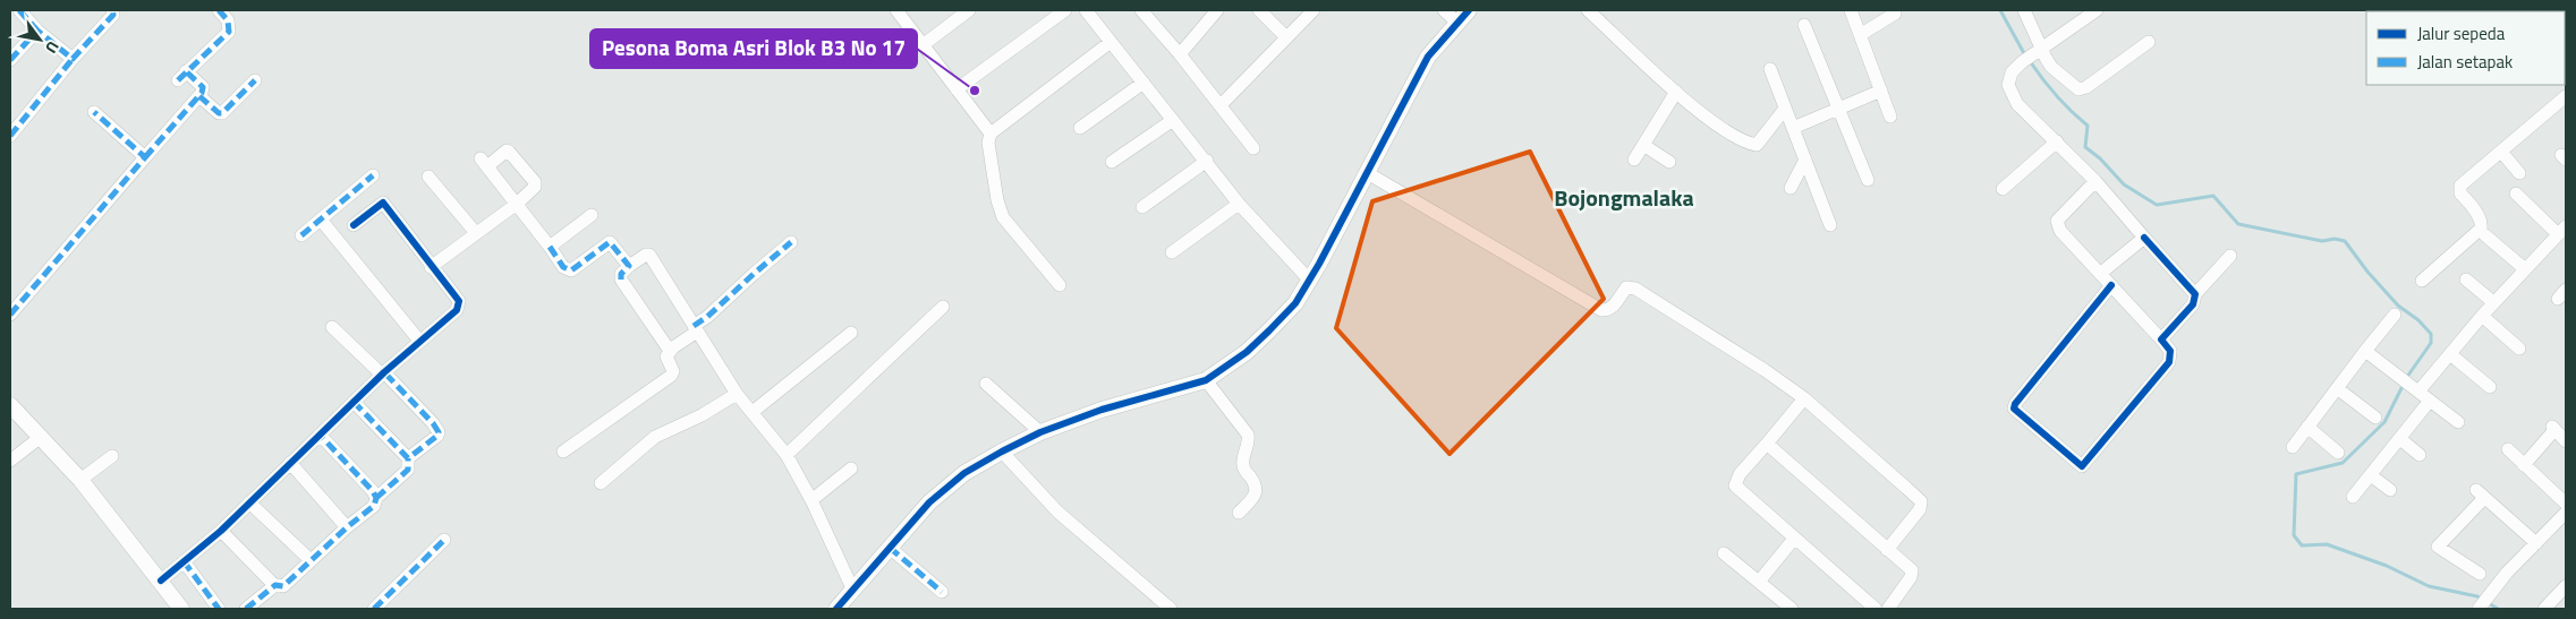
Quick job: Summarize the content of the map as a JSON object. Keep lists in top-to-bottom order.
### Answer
{
  "districts": ["Bojongmalaka"],
  "places": ["Pesona Boma Asri Blok B3 No 17"],
  "legend": ["Jalur sepeda", "Jalan setapak"],
  "north": "bottom right"
}
